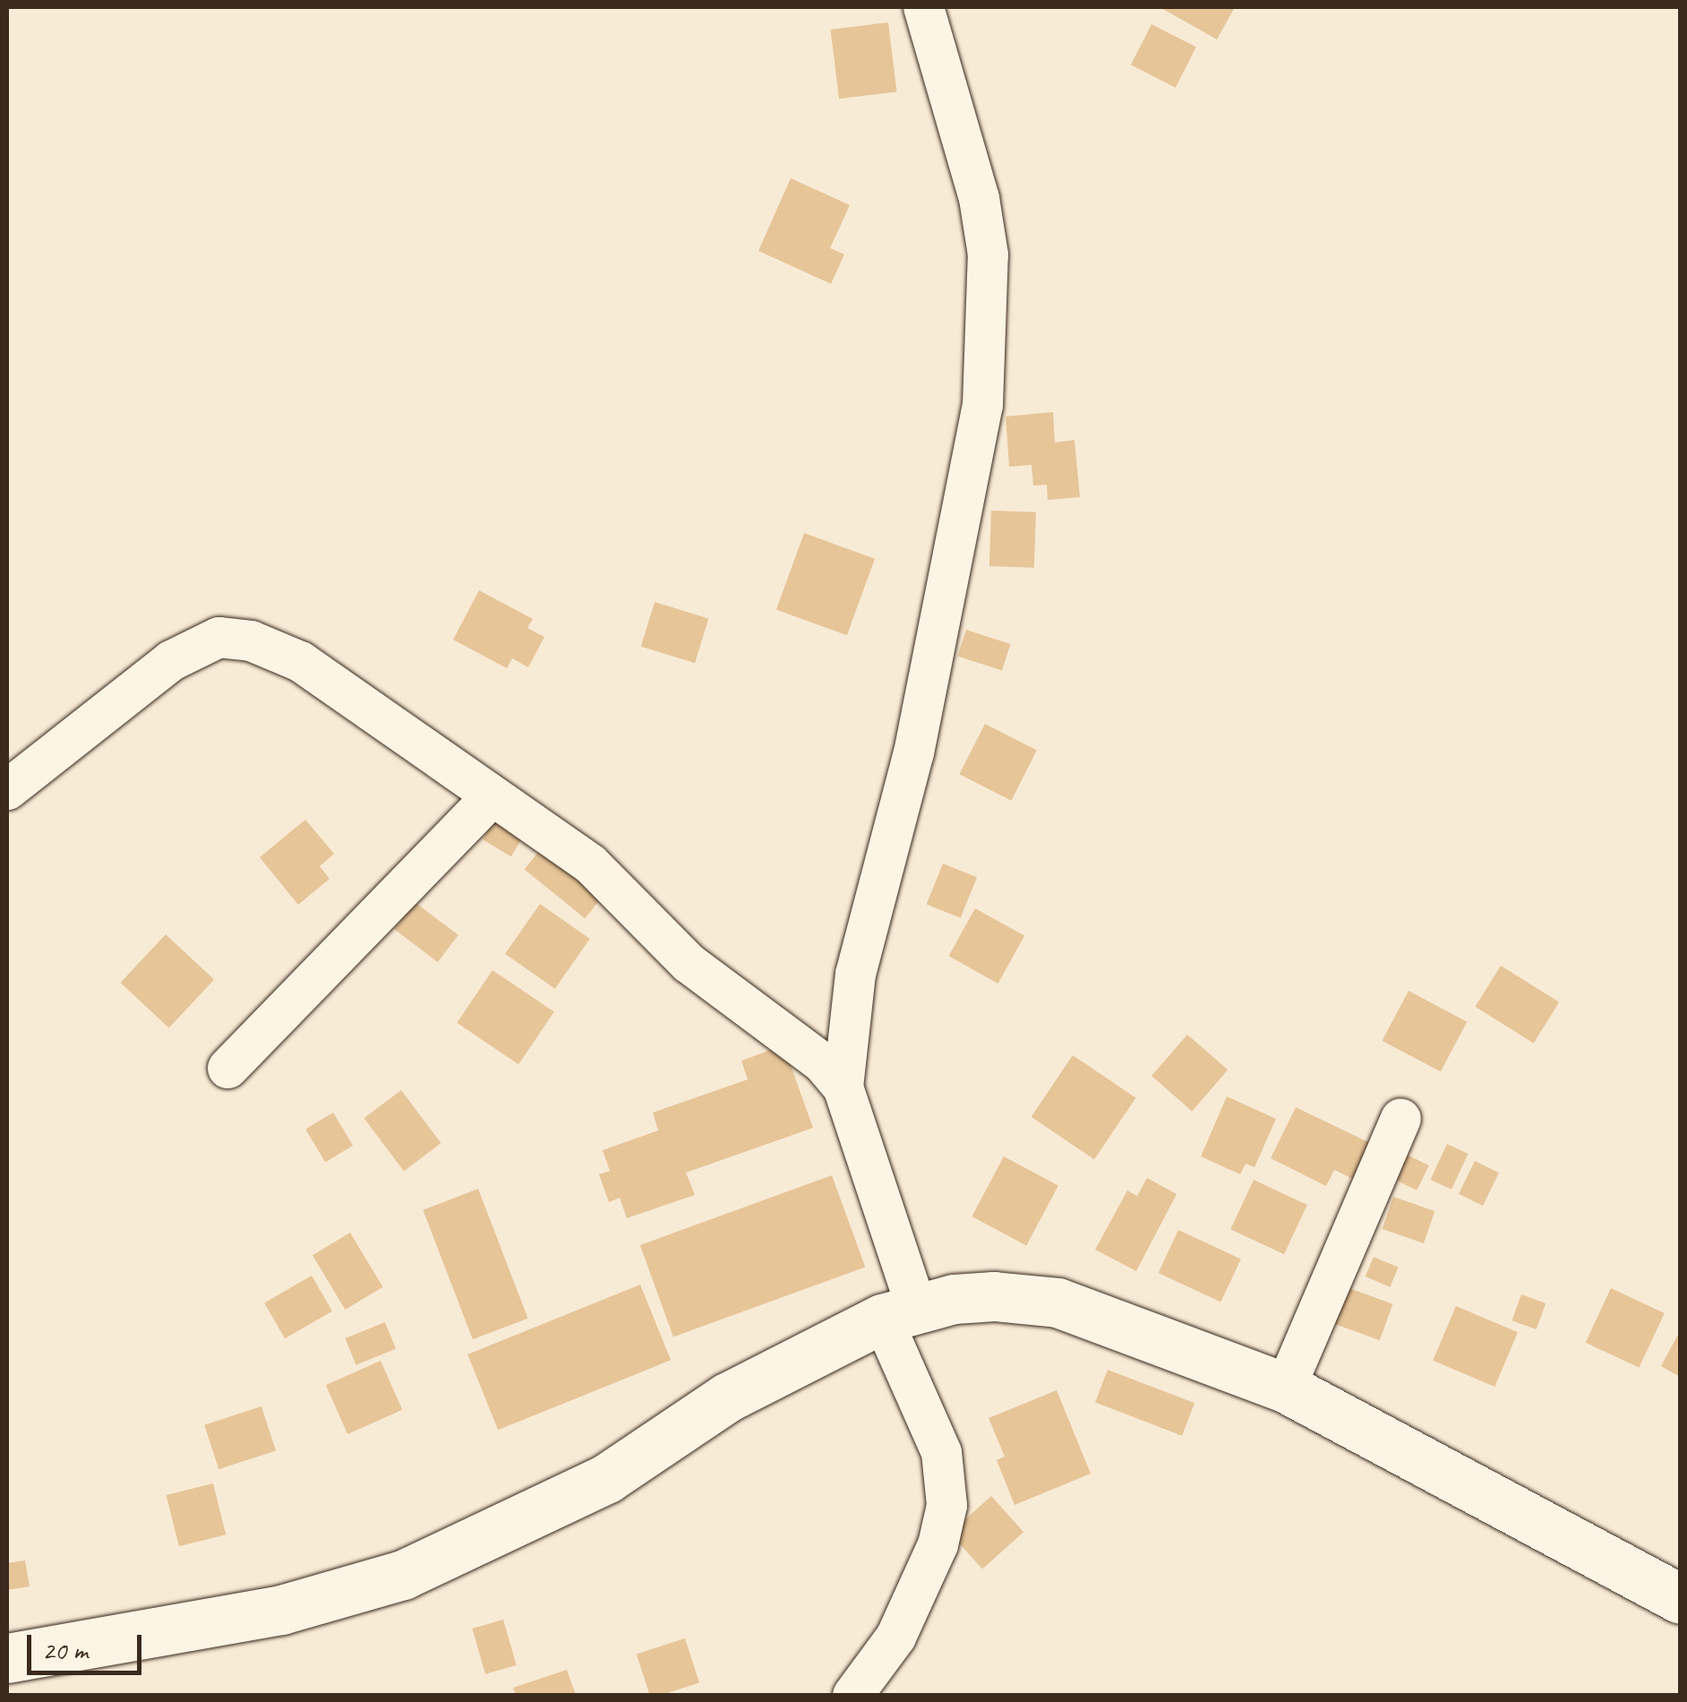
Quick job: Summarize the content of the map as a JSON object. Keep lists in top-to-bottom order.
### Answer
{
  "scale_bar": "20 m"
}
